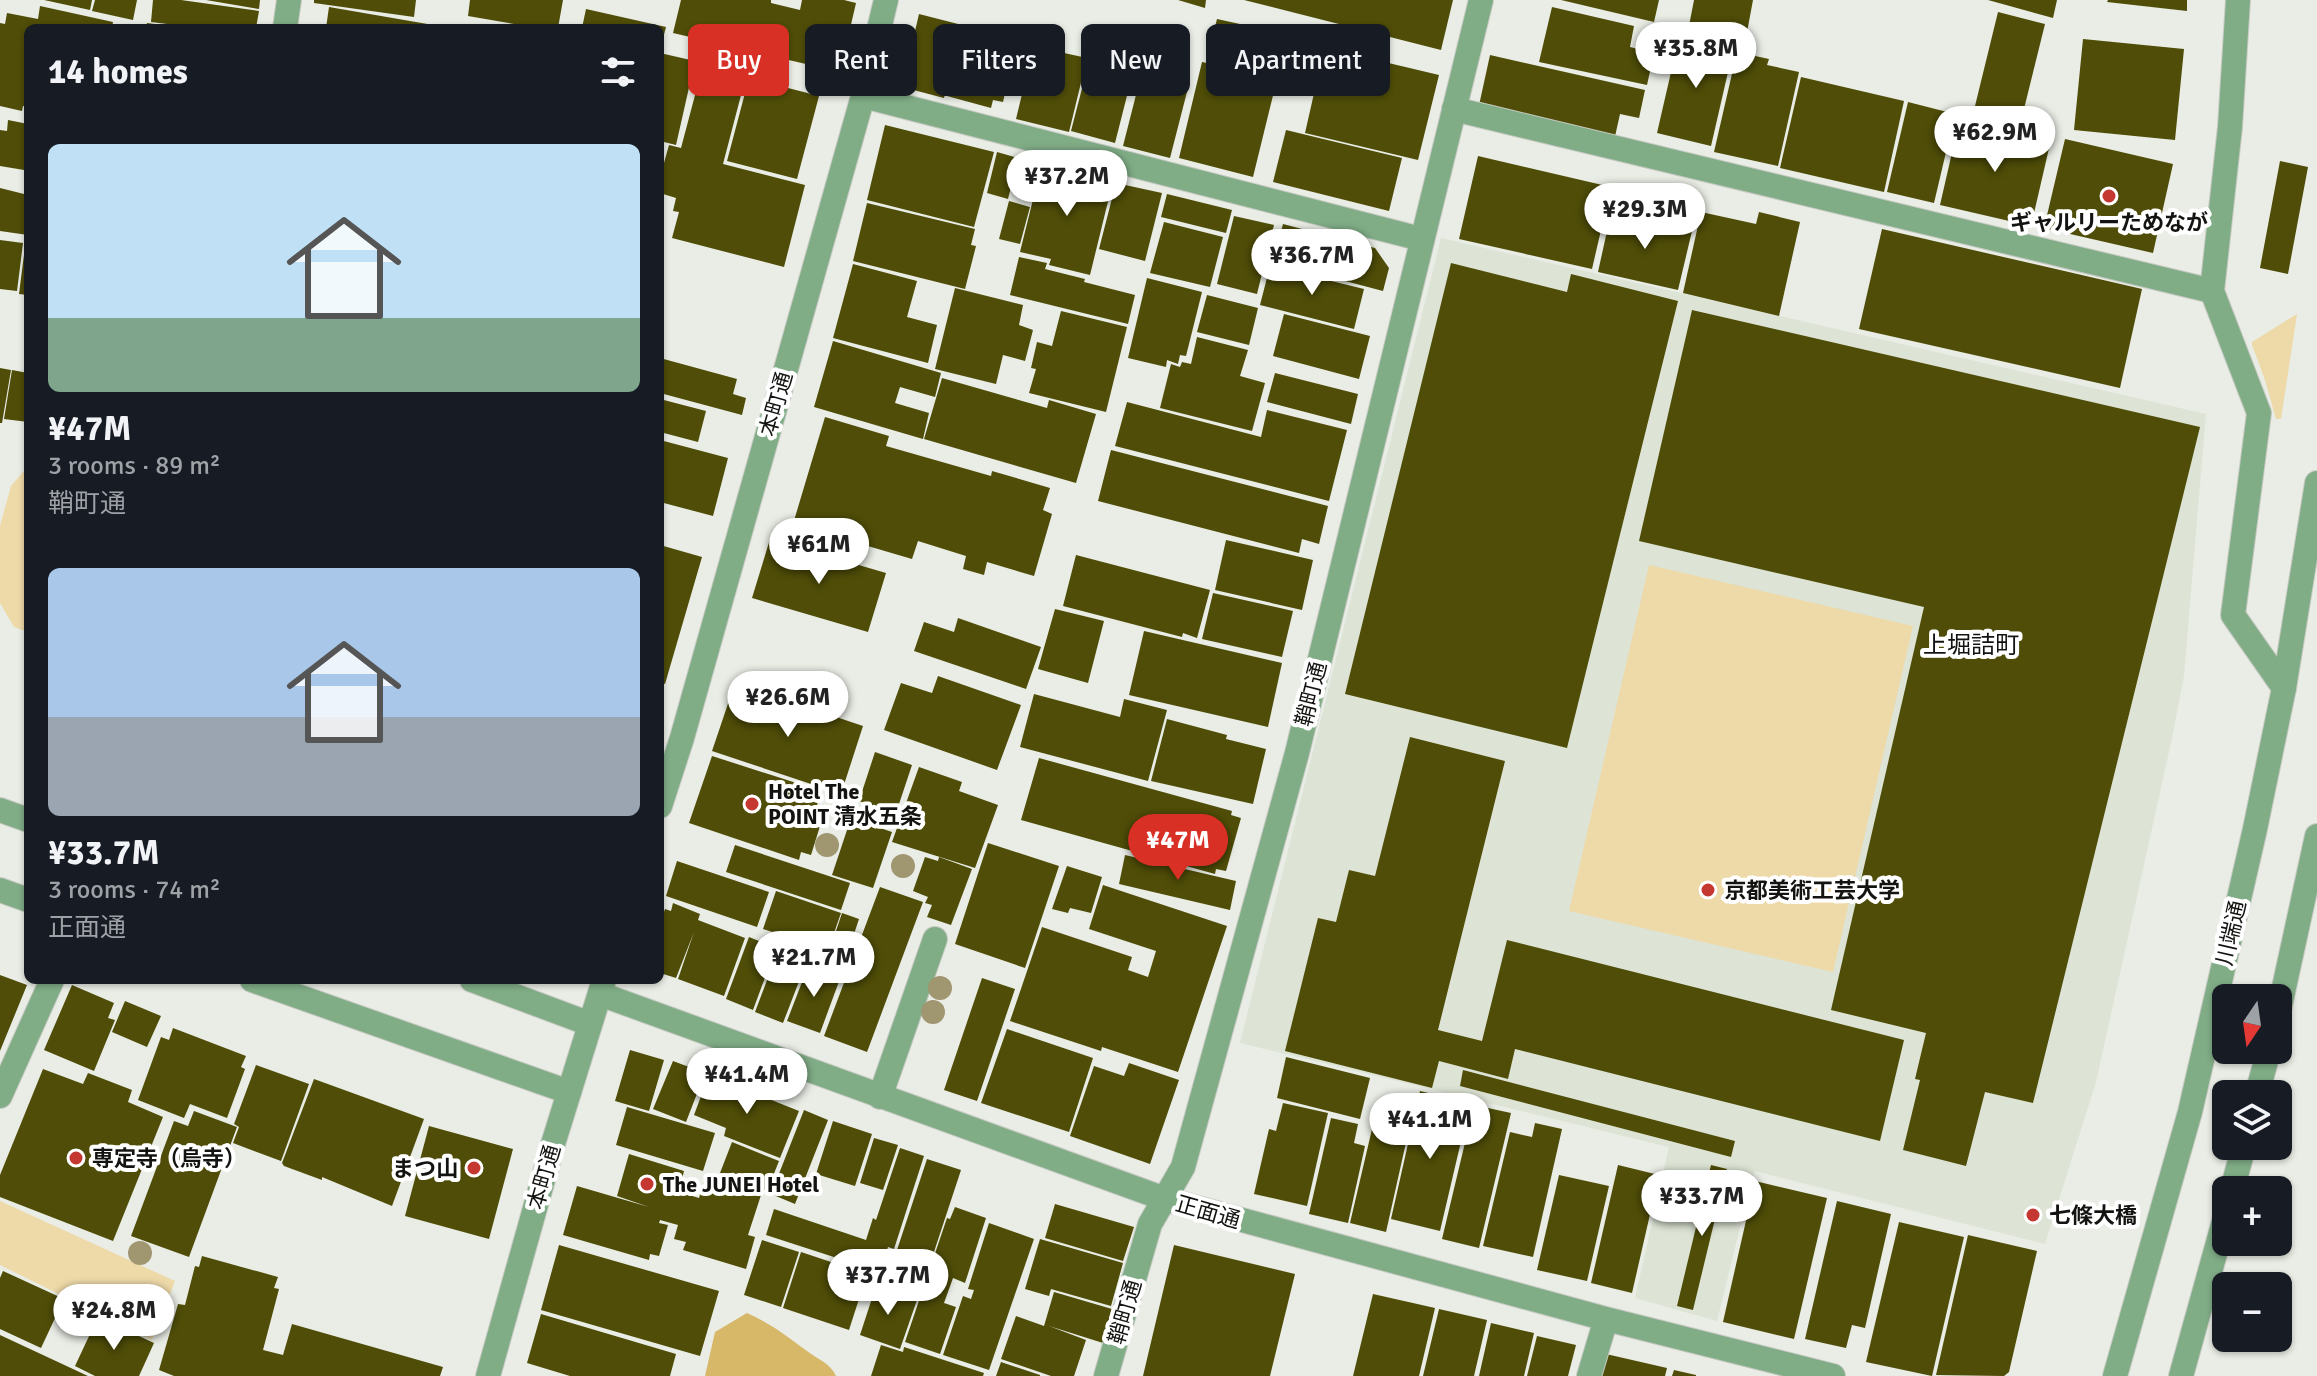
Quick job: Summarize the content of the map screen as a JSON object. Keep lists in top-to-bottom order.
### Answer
{
  "streets": {
    "street": [
      "本町通",
      "鞘町通",
      "川端通",
      "正面通"
    ]
  },
  "crossings": [
    ["本町通", "正面通"],
    ["鞘町通", "正面通"]
  ],
  "districts": ["上堀詰町"],
  "places": [
    "ギャルリーためなが",
    "Hotel The POINT 清水五条",
    "京都美術工芸大学",
    "専定寺（烏寺）",
    "まつ山",
    "The JUNEI Hotel",
    "七條大橋"
  ],
  "north": "bottom",
  "page": {
    "price": [
      "¥35.8M",
      "¥62.9M",
      "¥37.2M",
      "¥29.3M",
      "¥36.7M",
      "¥61M",
      "¥26.6M",
      "¥47M",
      "¥21.7M",
      "¥41.4M",
      "¥41.1M",
      "¥33.7M",
      "¥37.7M",
      "¥24.8M"
    ],
    "chip": [
      "Buy",
      "Rent",
      "Filters",
      "New",
      "Apartment"
    ],
    "heading": "14 homes",
    "list": [
      {
        "name": "¥47M",
        "note": "3 rooms · 89 m² · 鞘町通"
      },
      {
        "name": "¥33.7M",
        "note": "3 rooms · 74 m² · 正面通"
      }
    ],
    "map_buttons": ["+", "−"]
  }
}
